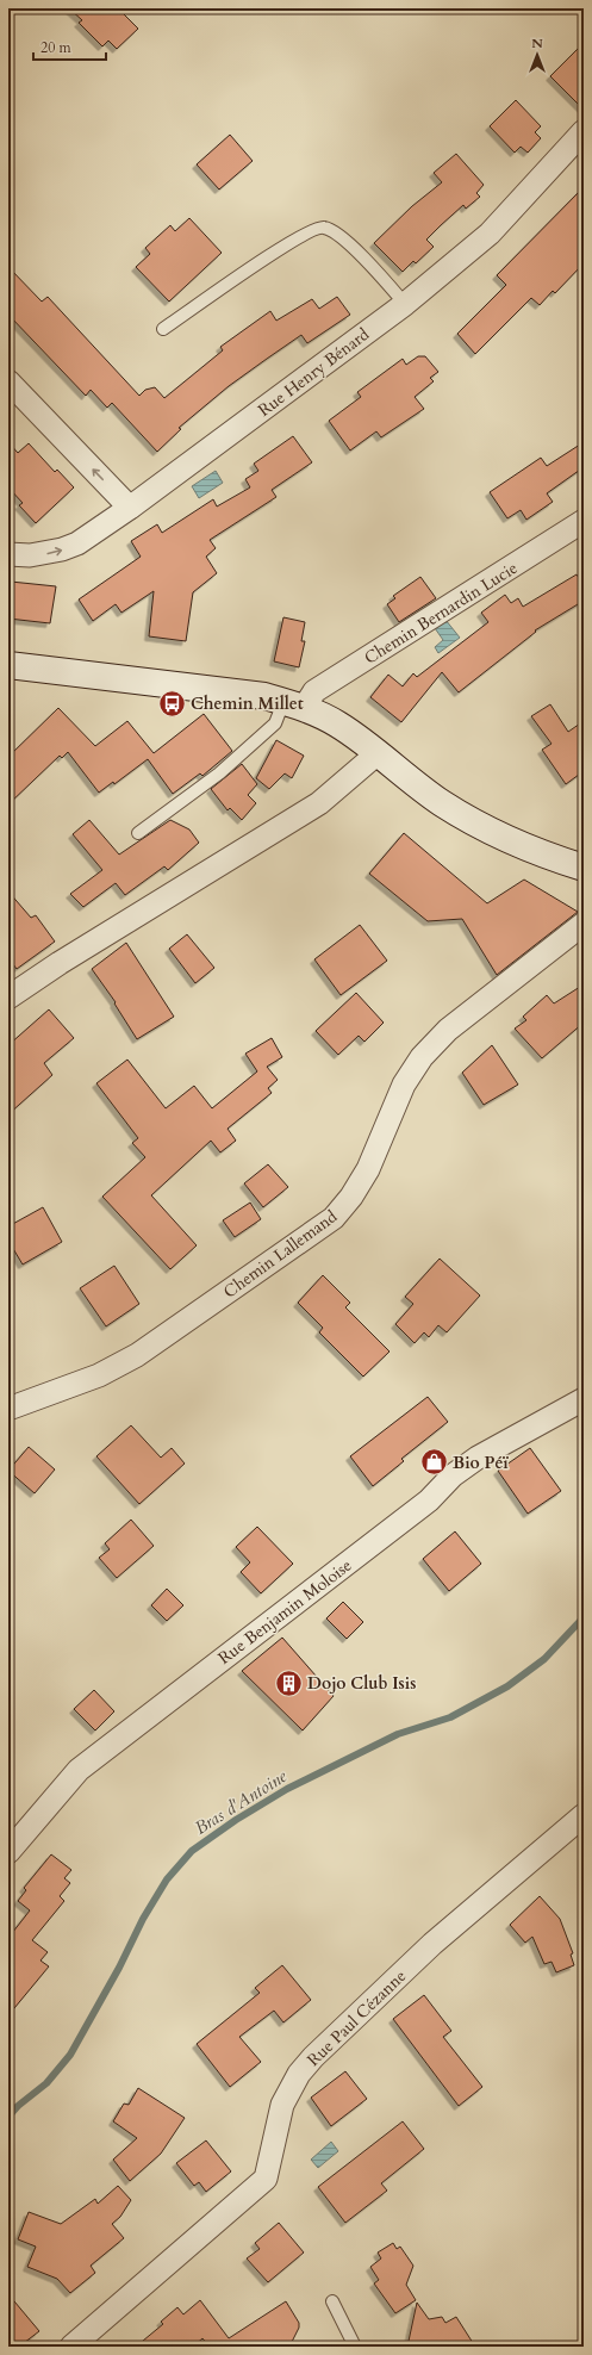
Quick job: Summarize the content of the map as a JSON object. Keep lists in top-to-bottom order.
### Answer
{
  "streets": {
    "street": [
      "Rue Henry Bénard",
      "Chemin Bernardin Lucie",
      "Chemin Lallemand",
      "Rue Benjamin Moloise",
      "Rue Paul Cézanne"
    ]
  },
  "water": ["Bras d'Antoine"],
  "places": {
    "bus stop": ["Chemin Millet"],
    "shop": ["Bio Péï"],
    "building": ["Dojo Club Isis"]
  },
  "scale_bar": "20 m",
  "north": "top"
}
